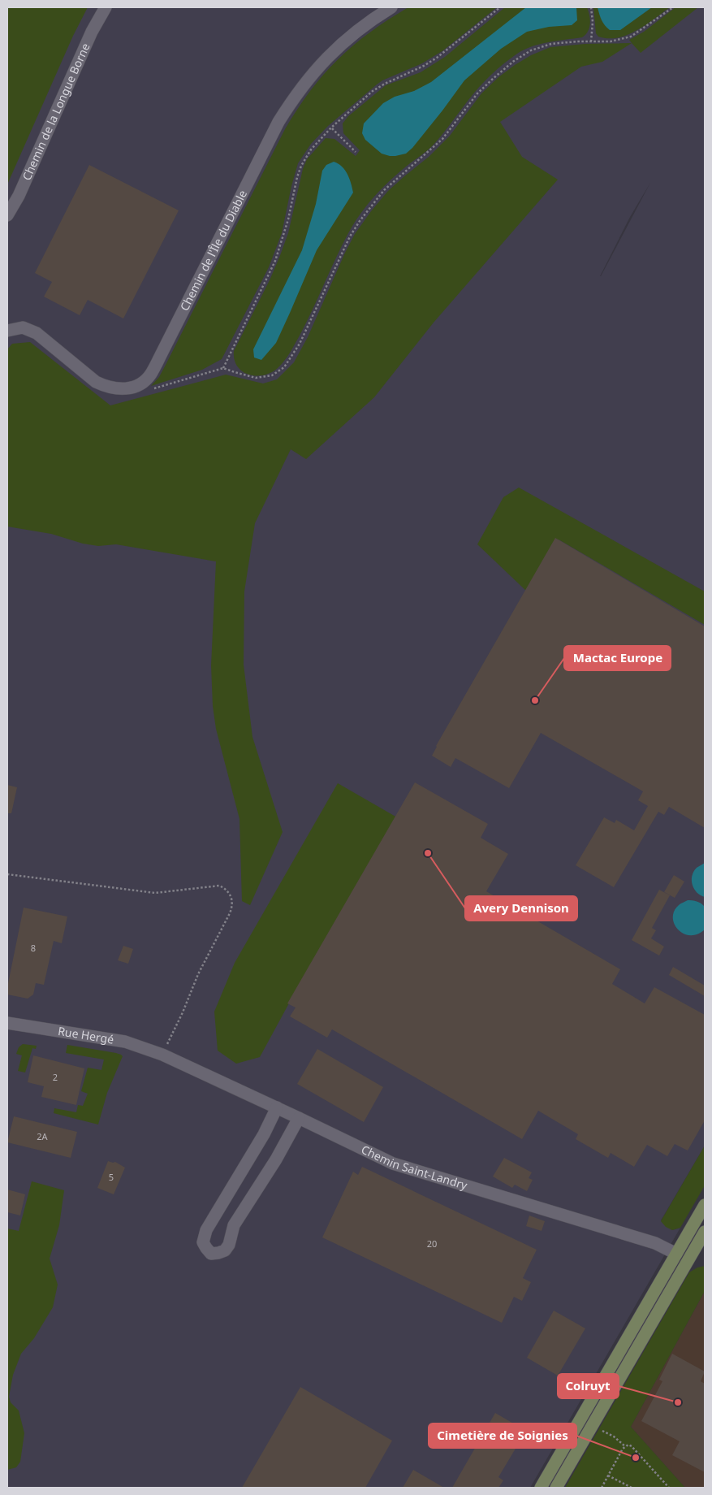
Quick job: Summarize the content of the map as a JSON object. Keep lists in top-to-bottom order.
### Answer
{
  "streets": {
    "street": [
      "Chemin de la Longue Borne",
      "Chemin de l'Île du Diable",
      "Rue Hergé",
      "Chemin Saint-Landry"
    ]
  },
  "crossings": [
    ["Rue Hergé", "Chemin Saint-Landry"]
  ],
  "places": [
    "Mactac Europe",
    "Avery Dennison",
    "Colruyt",
    "Cimetière de Soignies"
  ],
  "house_numbers": [
    "8",
    "2",
    "2A",
    "5",
    "20"
  ]
}
